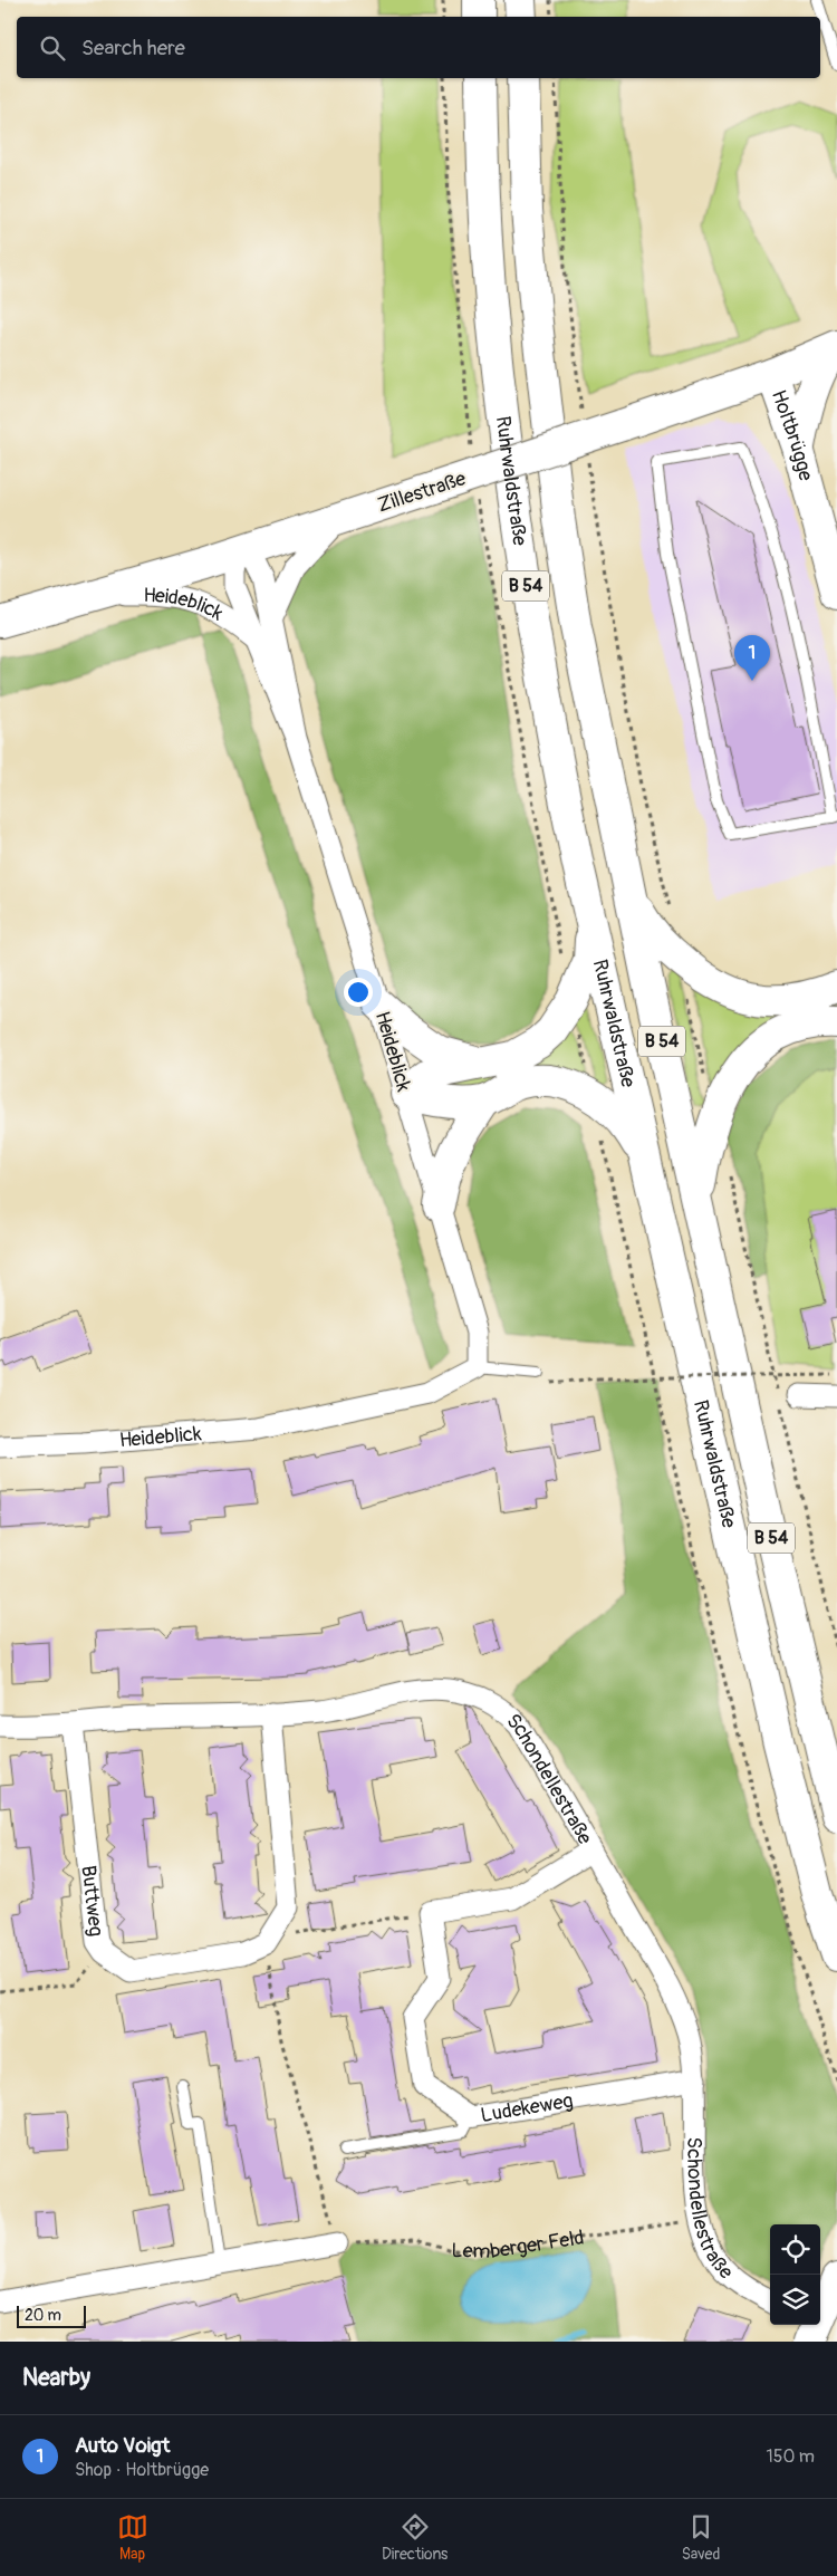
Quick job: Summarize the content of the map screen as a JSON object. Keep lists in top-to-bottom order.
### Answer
{
  "streets": {
    "main road": [
      "Holtbrügge",
      "Ruhrwaldstraße",
      "Zillestraße",
      "B 54"
    ],
    "street": [
      "Heideblick",
      "Schondellestraße",
      "Buttweg",
      "Ludekeweg"
    ],
    "path": ["Lemberger Feld"]
  },
  "crossings": [
    ["Holtbrügge", "Zillestraße"],
    ["Zillestraße", "Heideblick"],
    ["Schondellestraße", "Buttweg"],
    ["Schondellestraße", "Ludekeweg"],
    ["Schondellestraße", "Lemberger Feld"]
  ],
  "scale_bar": "20 m",
  "page": {
    "search": "Search here",
    "pins": "1",
    "scale": "20 m",
    "heading": "Nearby",
    "list": [
      {
        "mark": "1",
        "name": "Auto Voigt",
        "note": "Shop · Holtbrügge",
        "value": "150 m"
      }
    ],
    "nav": ["Map", "Directions", "Saved"]
  }
}
